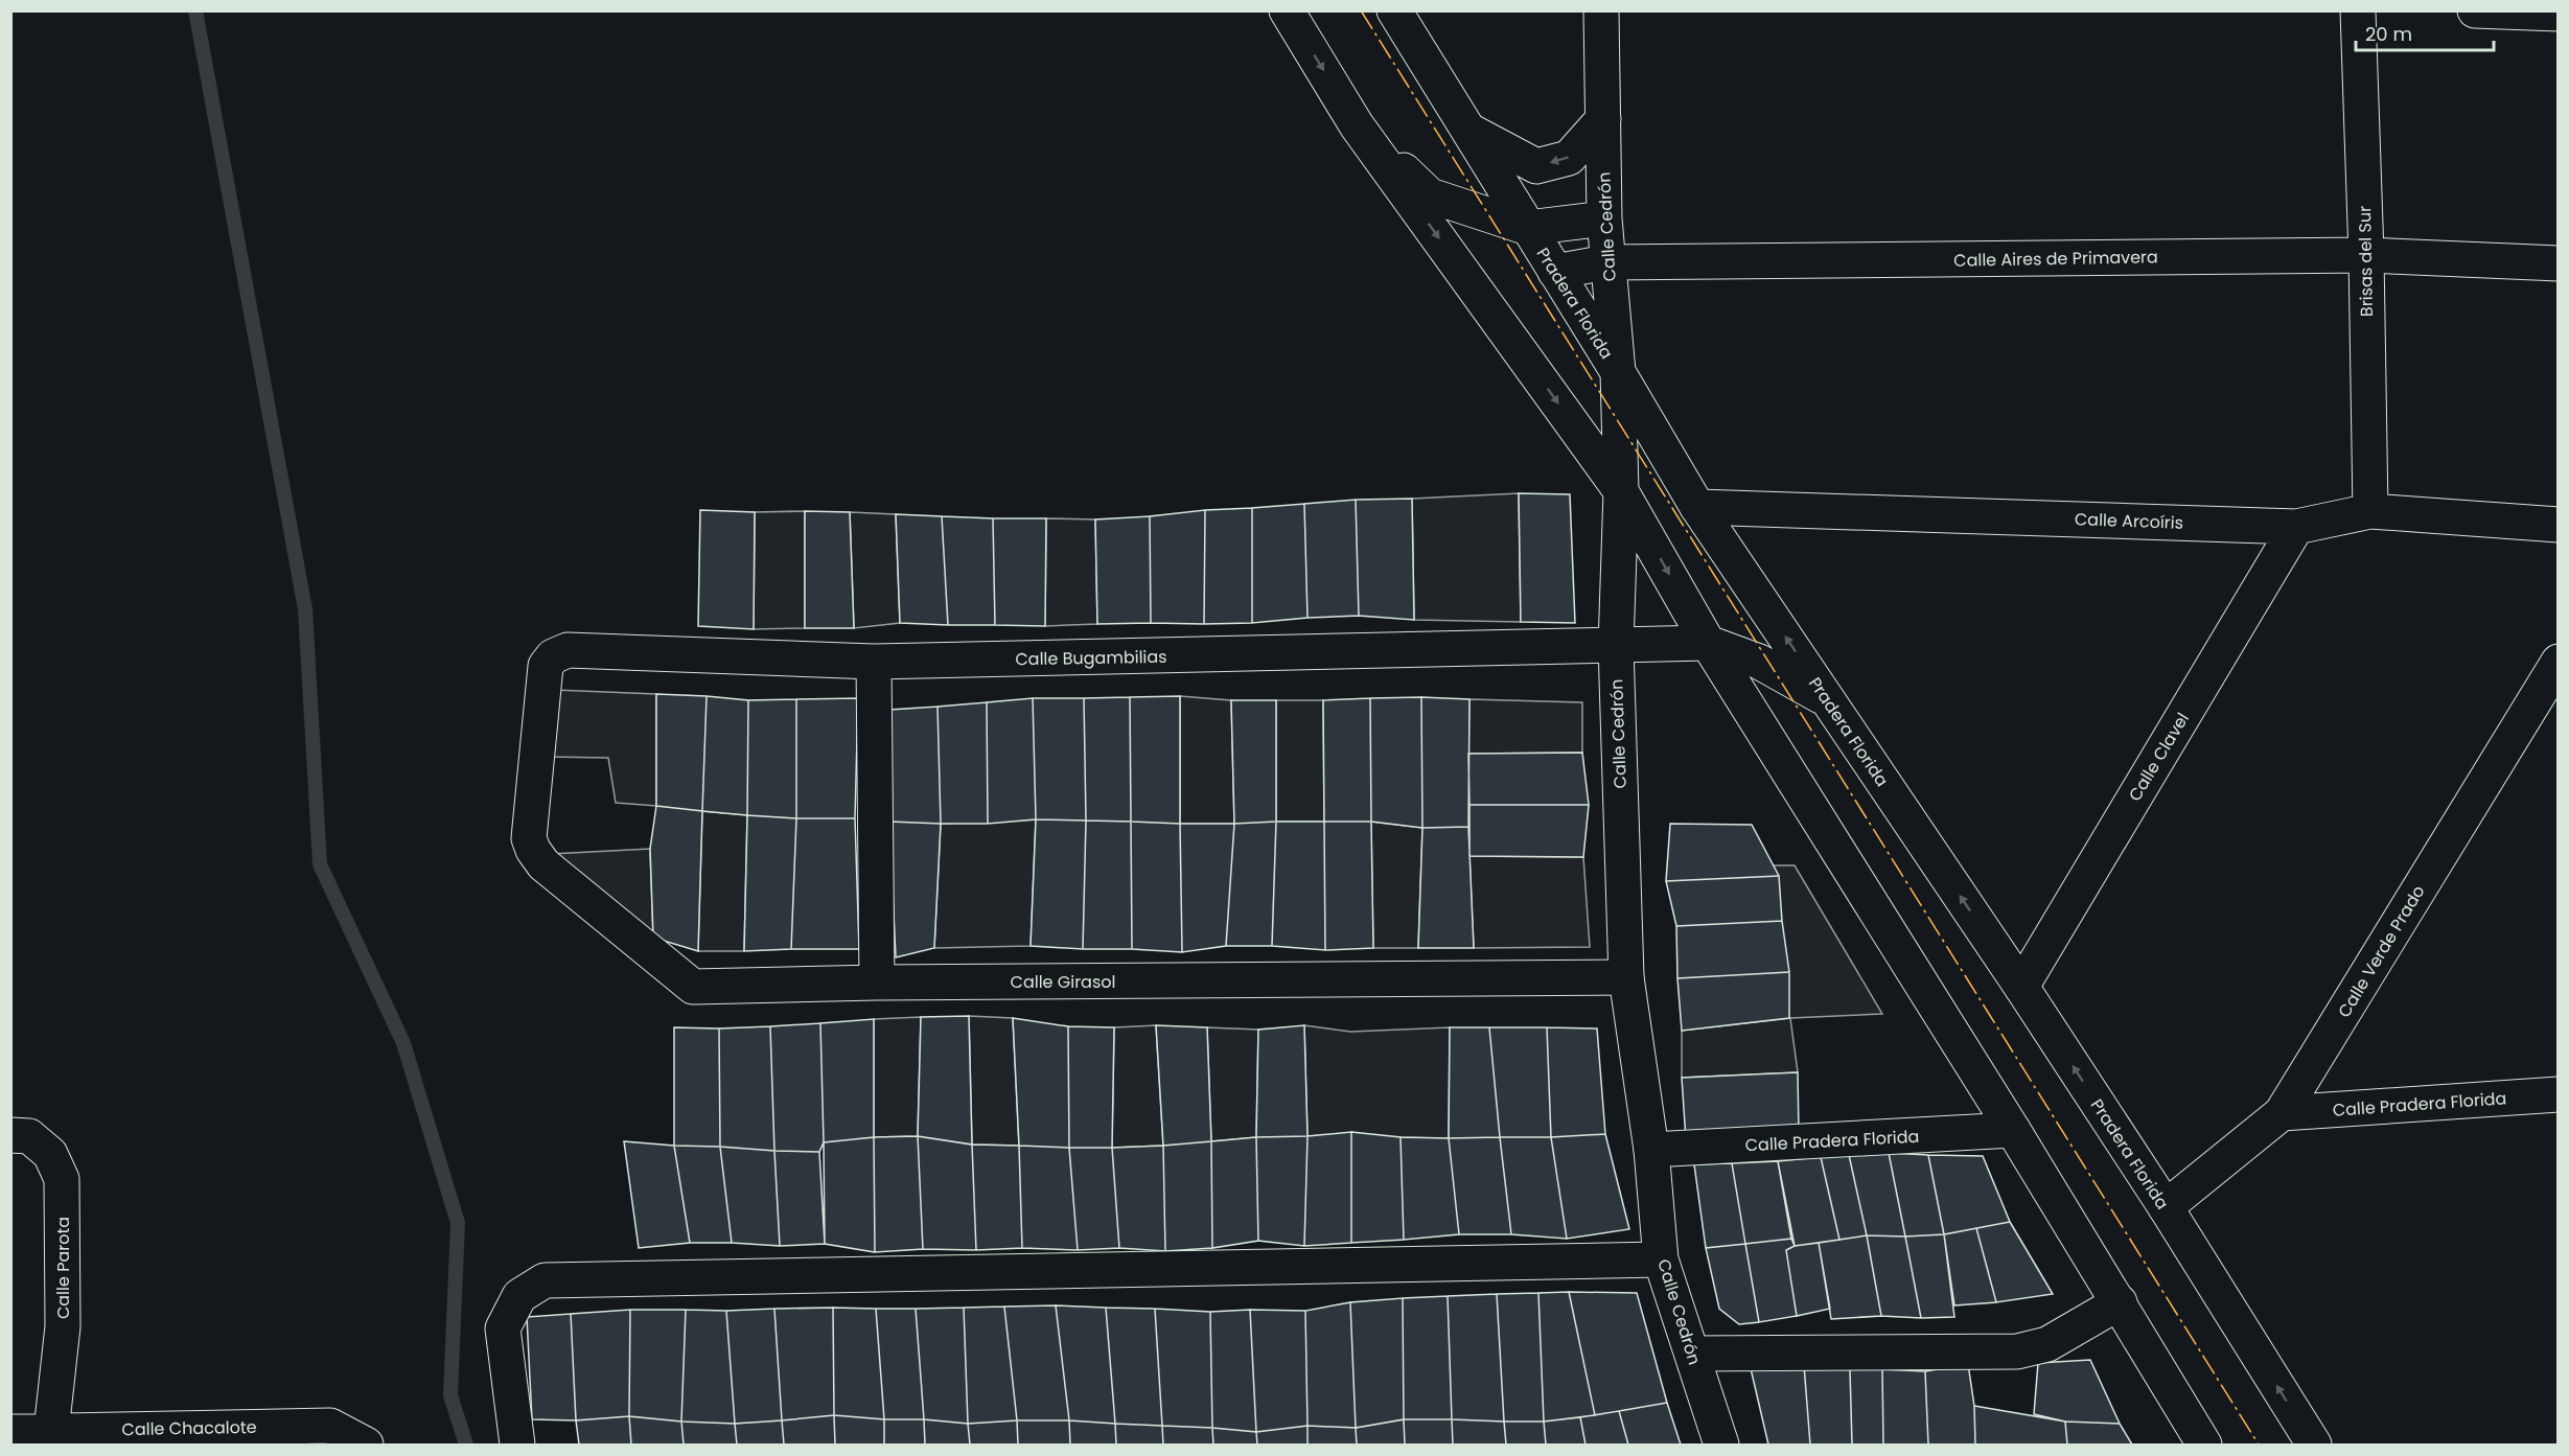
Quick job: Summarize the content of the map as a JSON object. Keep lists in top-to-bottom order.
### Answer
{
  "streets": {
    "street": [
      "Calle Cedrón",
      "Calle Aires de Primavera",
      "Brisas del Sur",
      "Pradera Florida",
      "Calle Arcoíris",
      "Calle Bugambilias",
      "Calle Clavel",
      "Calle Verde Prado",
      "Calle Girasol",
      "Calle Pradera Florida",
      "Calle Parota",
      "Calle Chacalote"
    ]
  },
  "crossings": [
    ["Calle Cedrón", "Calle Aires de Primavera"],
    ["Calle Cedrón", "Pradera Florida"],
    ["Calle Cedrón", "Calle Bugambilias"],
    ["Calle Cedrón", "Calle Girasol"],
    ["Calle Cedrón", "Calle Pradera Florida"],
    ["Calle Aires de Primavera", "Brisas del Sur"],
    ["Calle Aires de Primavera", "Pradera Florida"],
    ["Brisas del Sur", "Calle Arcoíris"],
    ["Pradera Florida", "Calle Arcoíris"],
    ["Pradera Florida", "Calle Clavel"],
    ["Pradera Florida", "Calle Verde Prado"],
    ["Calle Arcoíris", "Calle Clavel"],
    ["Calle Bugambilias", "Calle Girasol"],
    ["Calle Verde Prado", "Calle Pradera Florida"],
    ["Calle Parota", "Calle Chacalote"]
  ],
  "scale_bar": "20 m"
}
